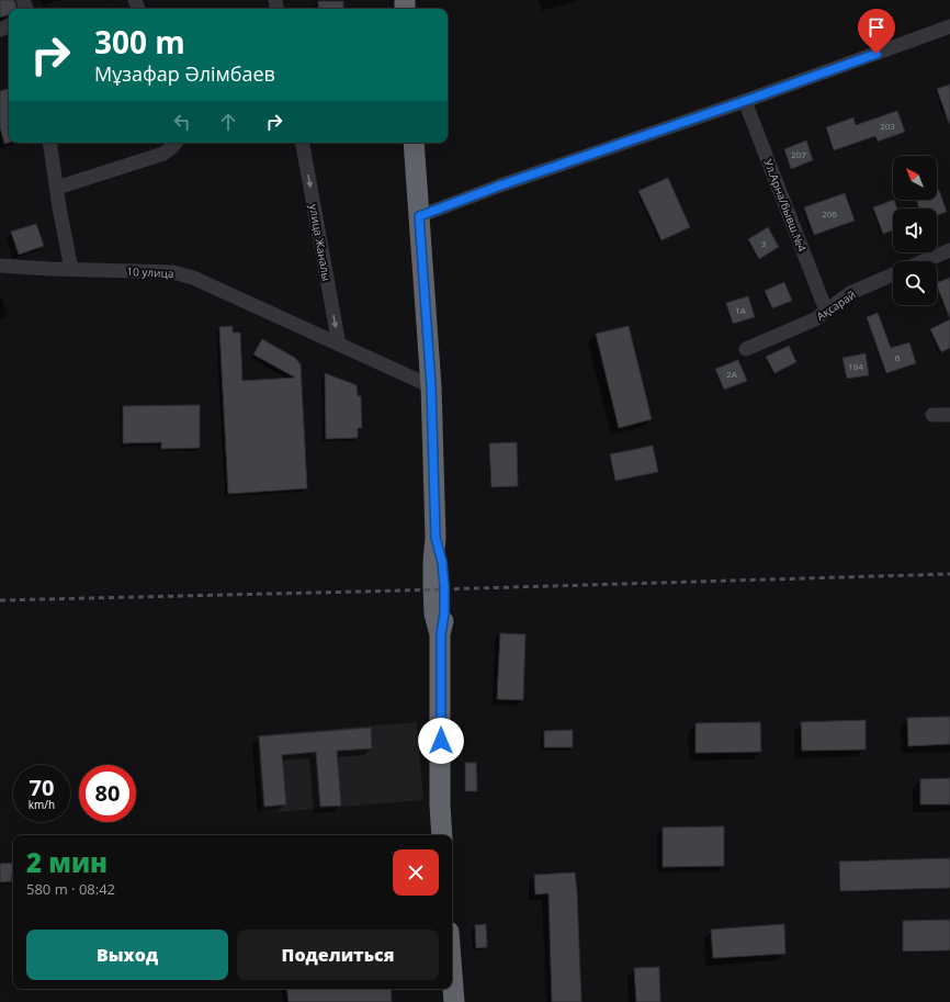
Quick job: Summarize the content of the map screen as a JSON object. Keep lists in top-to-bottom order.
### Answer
{
  "streets": {
    "street": [
      "Ул.Арна/бывш.№4",
      "улица Жаналы",
      "10 улица",
      "Ақсарай"
    ]
  },
  "crossings": [
    ["Ул.Арна/бывш.№4", "Ақсарай"],
    ["улица Жаналы", "10 улица"]
  ],
  "one_way": ["улица Жаналы"],
  "house_numbers": [
    "203",
    "207",
    "206",
    "3",
    "1А",
    "6",
    "184",
    "2А"
  ],
  "north": "top left",
  "page": {
    "turn": ["300 m", "Мұзафар Әлімбаев"],
    "speed": "70 km/h",
    "limit": "80",
    "heading": ["2 мин", "580 m · 08:42"],
    "buttons": ["Выход", "Поделиться"]
  }
}
